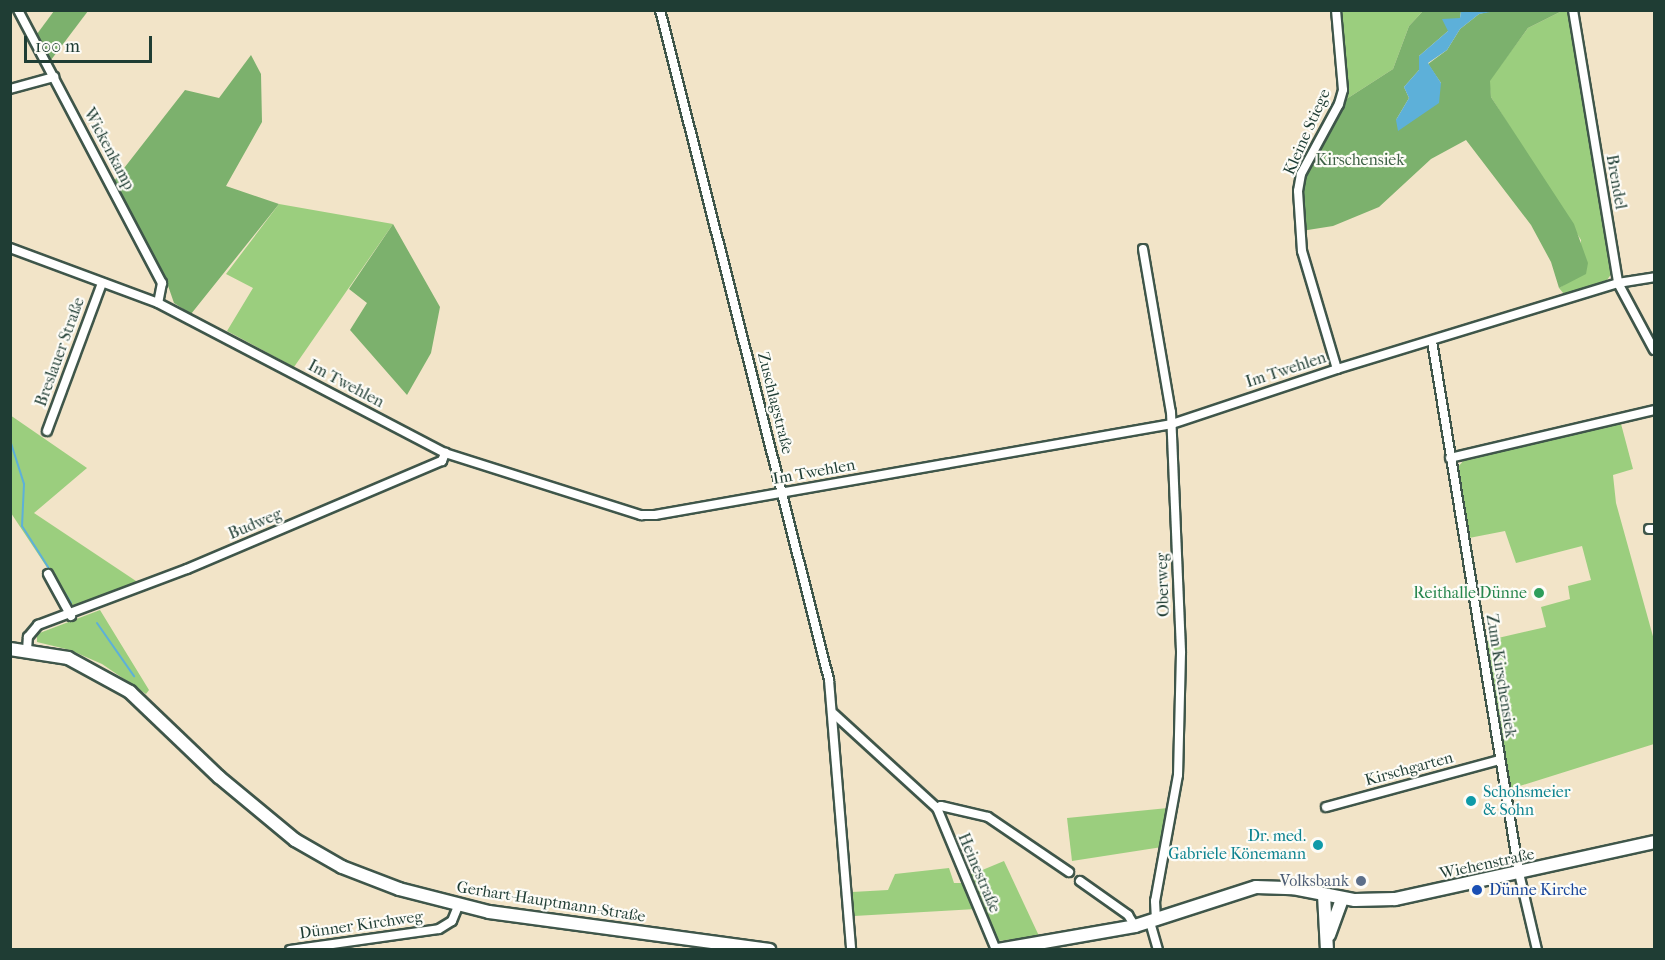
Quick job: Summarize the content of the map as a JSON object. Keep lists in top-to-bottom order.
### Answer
{
  "streets": {
    "street": [
      "Kleine Stiege",
      "Wickenkamp",
      "Brendel",
      "Breslauer Straße",
      "Im Twehlen",
      "Zuschlagstraße",
      "Budweg",
      "Oberweg",
      "Zum Kirschensiek",
      "Kirschgarten",
      "Wiehenstraße",
      "Heinestraße",
      "Gerhart-Hauptmann-Straße",
      "Dünner Kirchweg"
    ]
  },
  "crossings": [
    ["Kleine Stiege", "Im Twehlen"],
    ["Wickenkamp", "Im Twehlen"],
    ["Brendel", "Im Twehlen"],
    ["Breslauer Straße", "Im Twehlen"],
    ["Im Twehlen", "Zuschlagstraße"],
    ["Im Twehlen", "Budweg"],
    ["Im Twehlen", "Oberweg"],
    ["Im Twehlen", "Zum Kirschensiek"],
    ["Zuschlagstraße", "Heinestraße"],
    ["Budweg", "Gerhart-Hauptmann-Straße"],
    ["Zum Kirschensiek", "Kirschgarten"],
    ["Zum Kirschensiek", "Wiehenstraße"],
    ["Gerhart-Hauptmann-Straße", "Dünner Kirchweg"]
  ],
  "parks": ["Kirschensiek"],
  "places": [
    "Reithalle Dünne",
    "Schohsmeier & Sohn",
    "Dr. med. Gabriele Könemann",
    "Volksbank",
    "Dünne Kirche"
  ],
  "scale_bar": "100 m"
}
